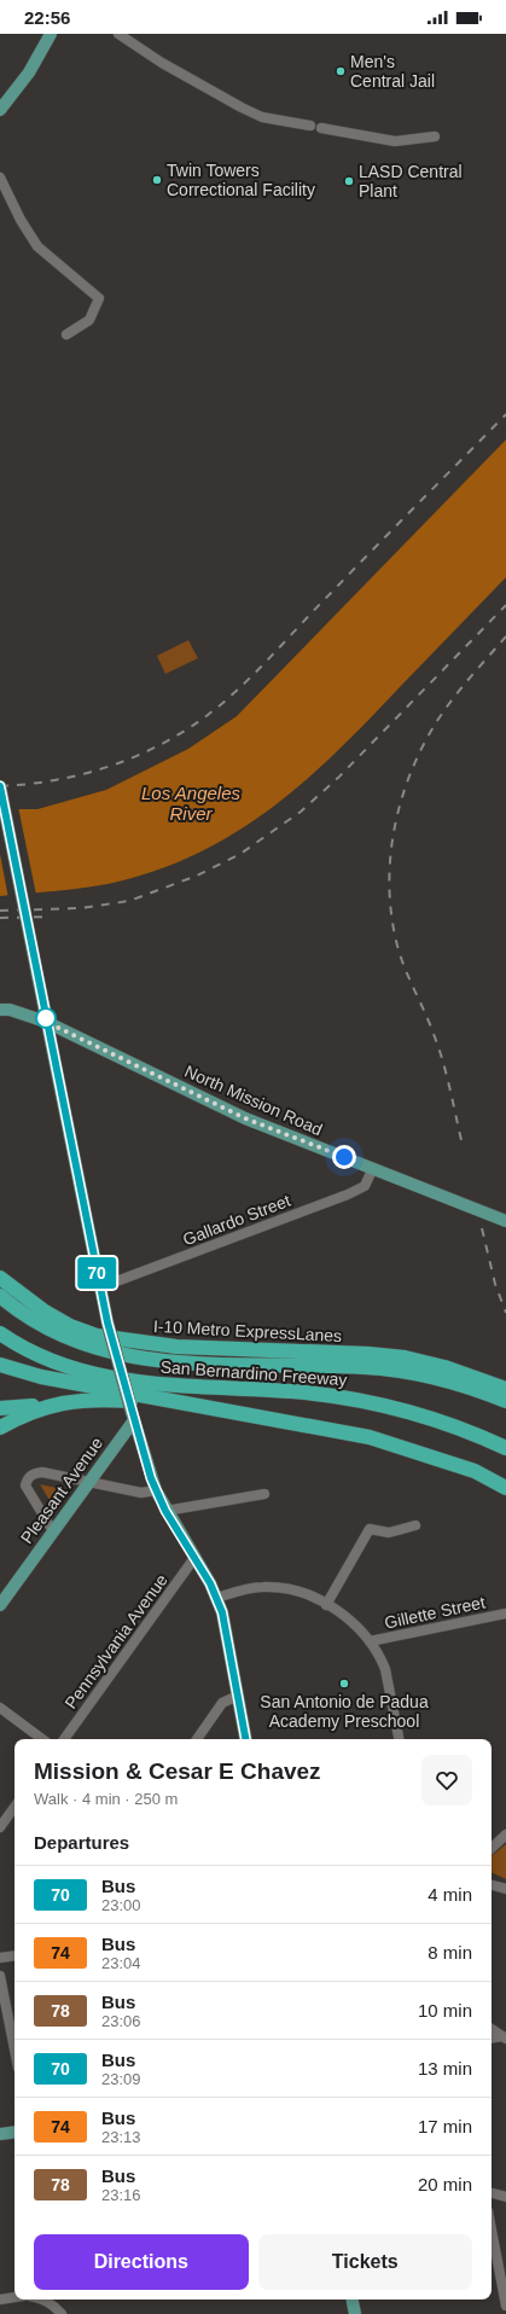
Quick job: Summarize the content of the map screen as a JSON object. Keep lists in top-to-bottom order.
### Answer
{
  "streets": {
    "highway": ["I-10 Metro ExpressLanes", "San Bernardino Freeway"],
    "main road": ["North Mission Road", "Pleasant Avenue"],
    "street": ["Gallardo Street", "Gillette Street", "Pennsylvania Avenue"]
  },
  "crossings": [
    ["North Mission Road", "Gallardo Street"]
  ],
  "water": ["Los Angeles River"],
  "places": [
    "Men's Central Jail",
    "Twin Towers Correctional Facility",
    "LASD Central Plant",
    "San Antonio de Padua Academy Preschool"
  ],
  "lines": ["bus line 70"],
  "page": {
    "status": "22:56",
    "on_map": "70",
    "heading": [
      ["Mission & Cesar E Chavez", "Walk · 4 min · 250 m"],
      "Departures"
    ],
    "list": [
      {
        "mark": "70",
        "name": "Bus",
        "note": "23:00",
        "value": "4 min"
      },
      {
        "mark": "74",
        "name": "Bus",
        "note": "23:04",
        "value": "8 min"
      },
      {
        "mark": "78",
        "name": "Bus",
        "note": "23:06",
        "value": "10 min"
      },
      {
        "mark": "70",
        "name": "Bus",
        "note": "23:09",
        "value": "13 min"
      },
      {
        "mark": "74",
        "name": "Bus",
        "note": "23:13",
        "value": "17 min"
      },
      {
        "mark": "78",
        "name": "Bus",
        "note": "23:16",
        "value": "20 min"
      }
    ],
    "buttons": ["Directions", "Tickets"]
  }
}
